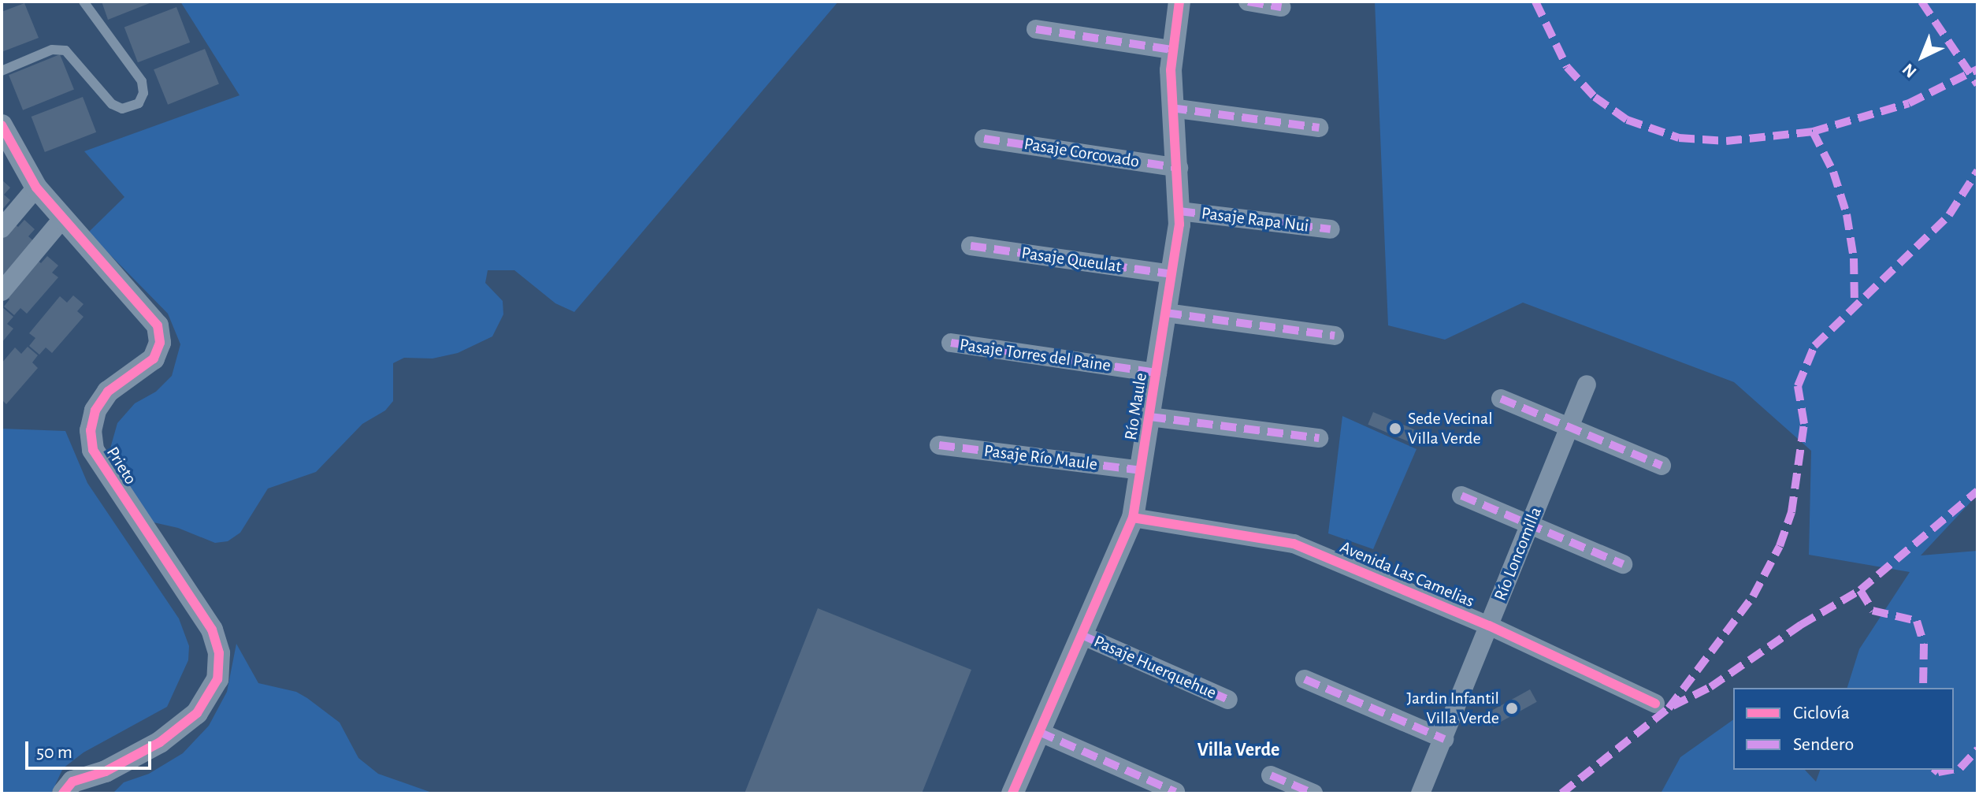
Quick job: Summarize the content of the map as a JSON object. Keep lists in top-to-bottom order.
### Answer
{
  "streets": {
    "street": [
      "Pasaje Corcovado",
      "Pasaje Rapa Nui",
      "Pasaje Queulat",
      "Pasaje Torres del Paine",
      "Río Maule",
      "Pasaje Río Maule",
      "Prieto",
      "Río Loncomilla",
      "Avenida Las Camelias",
      "Pasaje Huerquehue"
    ]
  },
  "crossings": [
    ["Pasaje Corcovado", "Río Maule"],
    ["Pasaje Rapa Nui", "Río Maule"],
    ["Pasaje Queulat", "Río Maule"],
    ["Pasaje Torres del Paine", "Río Maule"],
    ["Río Maule", "Pasaje Río Maule"],
    ["Río Maule", "Avenida Las Camelias"],
    ["Río Maule", "Pasaje Huerquehue"],
    ["Río Loncomilla", "Avenida Las Camelias"]
  ],
  "districts": ["Villa Verde"],
  "places": ["Sede Vecinal Villa Verde", "Jardin Infantil Villa Verde"],
  "legend": ["Ciclovía", "Sendero"],
  "scale_bar": "50 m",
  "north": "bottom left"
}
